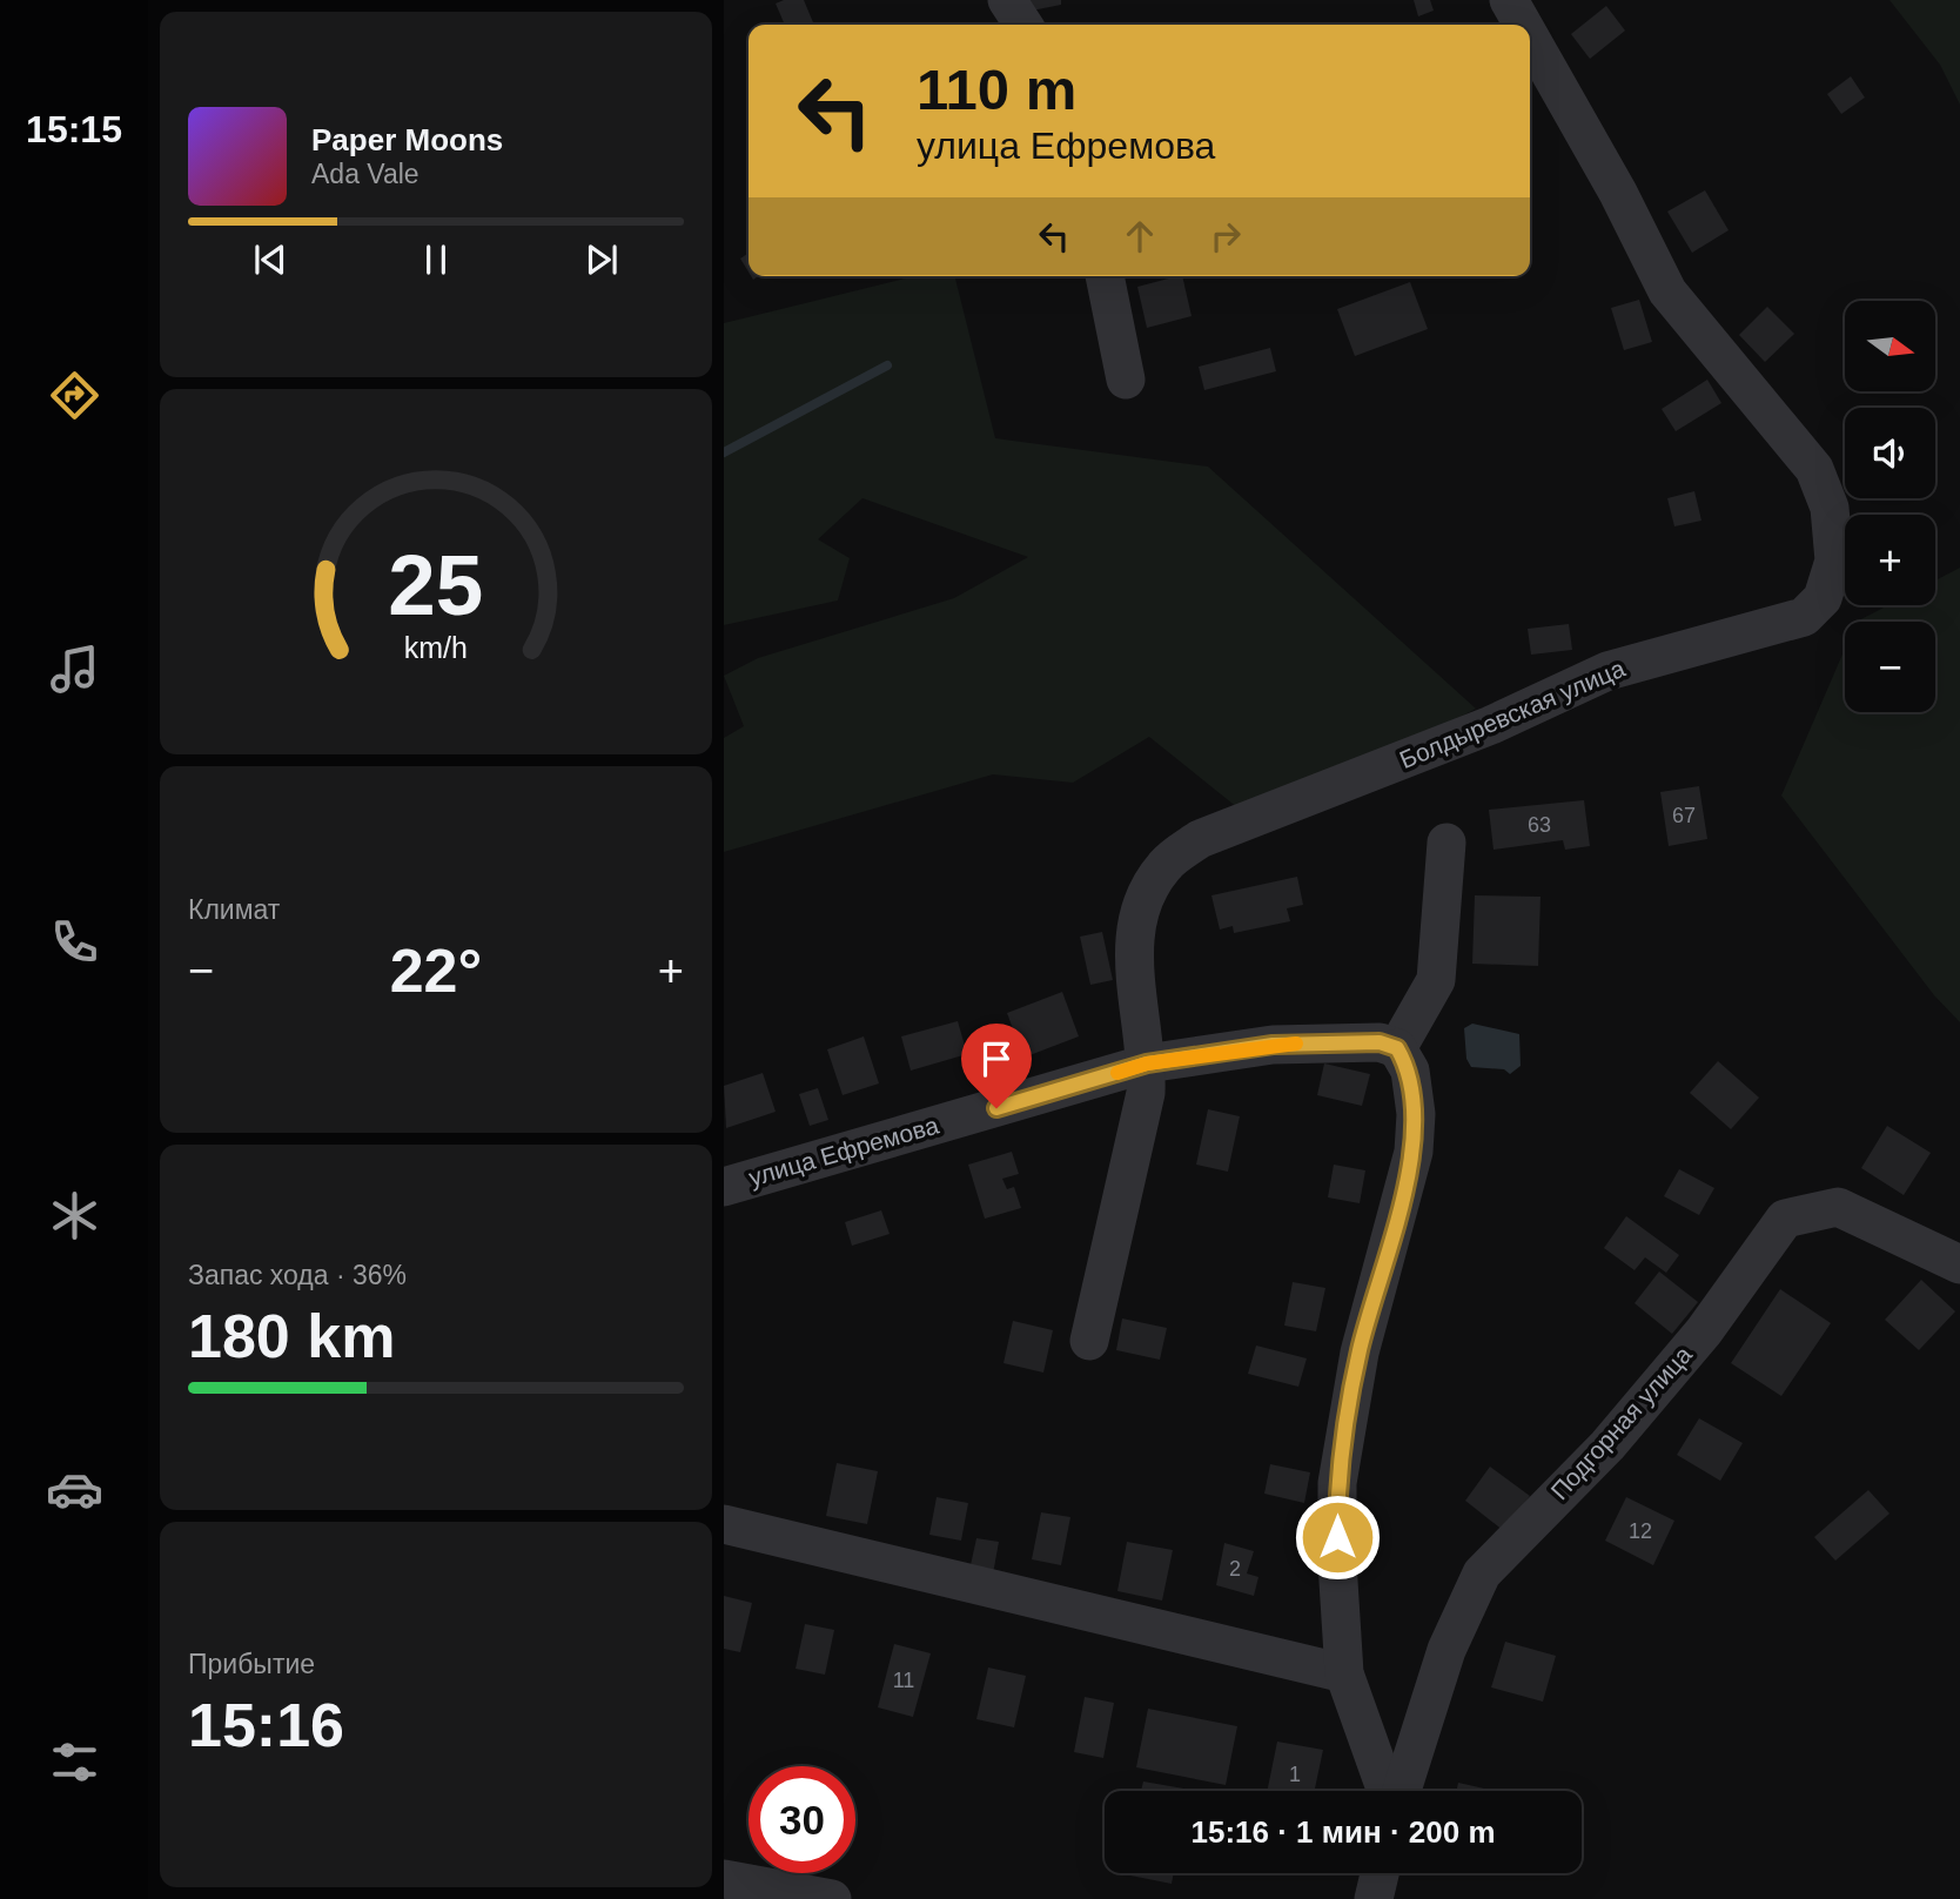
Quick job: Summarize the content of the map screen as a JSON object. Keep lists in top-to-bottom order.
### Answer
{
  "streets": {
    "street": ["Болдыревская улица", "улица Ефремова", "Подгорная улица"]
  },
  "crossings": [
    ["Болдыревская улица", "улица Ефремова"]
  ],
  "house_numbers": [
    "67",
    "63",
    "12",
    "2",
    "11",
    "1"
  ],
  "north": "right",
  "page": {
    "tabs": "15:15",
    "turn": ["110 m", "улица Ефремова"],
    "song": ["Paper Moons", "Ada Vale"],
    "map_buttons": ["+", "−"],
    "tile": [
      "Климат",
      ["Запас хода · 36%", "180 km"],
      ["Прибытие", "15:16"]
    ],
    "heat": ["−", "22°", "+"],
    "limit": "30",
    "trip": "15:16 · 1 мин · 200 m",
    "gauge": ["25", "km/h"]
  }
}
